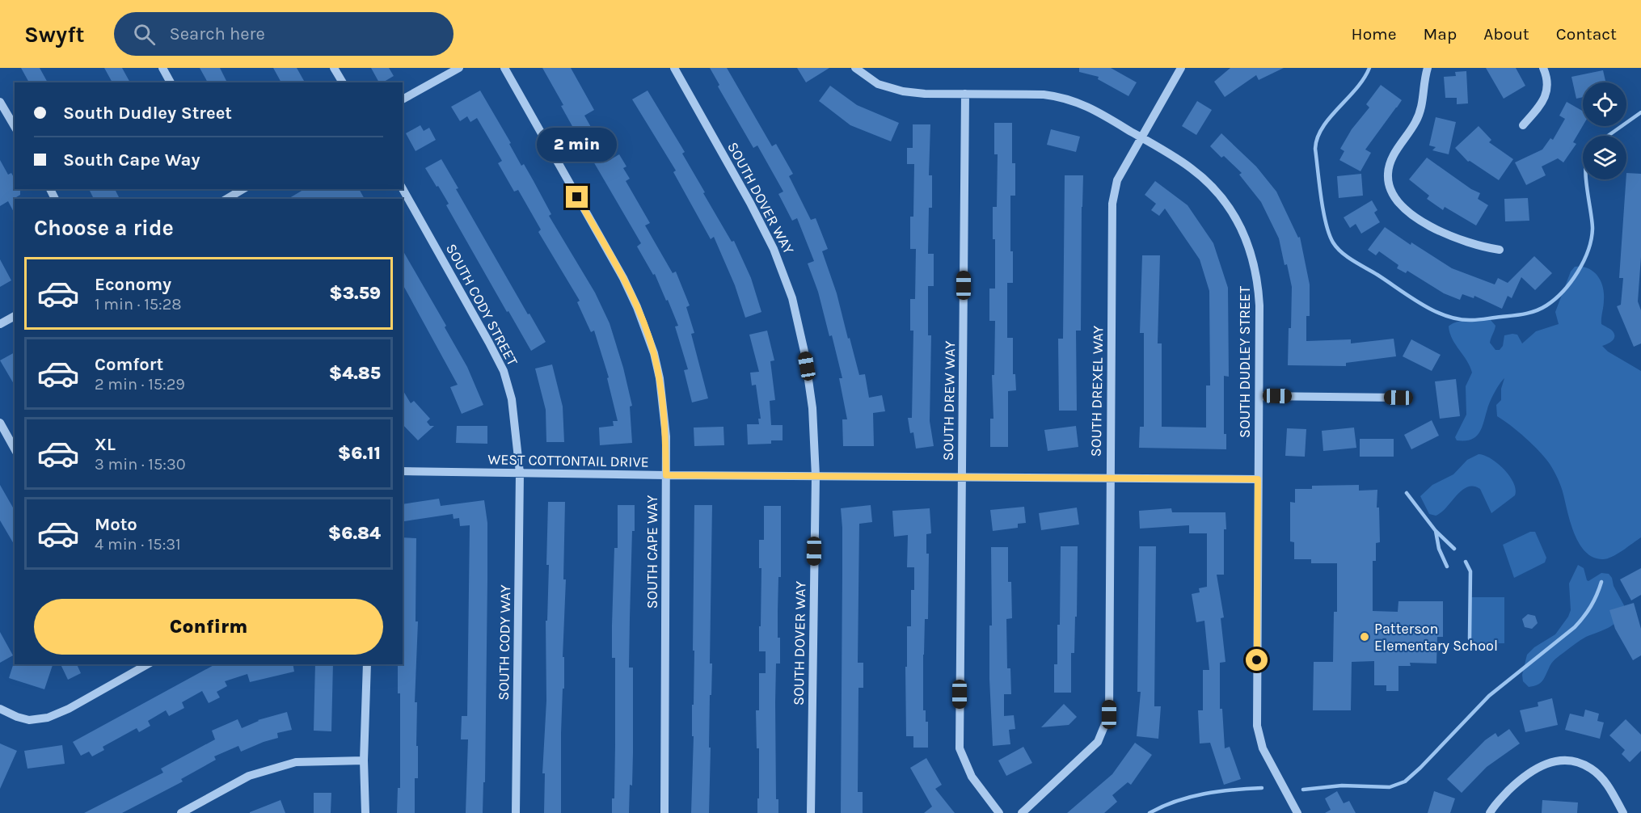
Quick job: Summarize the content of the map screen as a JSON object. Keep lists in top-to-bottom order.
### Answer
{
  "streets": {
    "street": [
      "SOUTH DOVER WAY",
      "SOUTH CODY STREET",
      "SOUTH DUDLEY STREET",
      "SOUTH DREXEL WAY",
      "SOUTH DREW WAY",
      "WEST COTTONTAIL DRIVE",
      "SOUTH CAPE WAY",
      "SOUTH CODY WAY"
    ]
  },
  "crossings": [
    ["SOUTH DOVER WAY", "WEST COTTONTAIL DRIVE"],
    ["SOUTH CODY STREET", "WEST COTTONTAIL DRIVE"],
    ["SOUTH CODY STREET", "SOUTH CODY WAY"],
    ["SOUTH DUDLEY STREET", "SOUTH DREXEL WAY"],
    ["SOUTH DUDLEY STREET", "SOUTH DREW WAY"],
    ["SOUTH DUDLEY STREET", "WEST COTTONTAIL DRIVE"],
    ["SOUTH DREXEL WAY", "WEST COTTONTAIL DRIVE"],
    ["SOUTH DREW WAY", "WEST COTTONTAIL DRIVE"],
    ["WEST COTTONTAIL DRIVE", "SOUTH CAPE WAY"],
    ["WEST COTTONTAIL DRIVE", "SOUTH CODY WAY"]
  ],
  "places": ["Patterson Elementary School"],
  "page": {
    "header": "Swyft",
    "search": "Search here",
    "nav": [
      "Home",
      "Map",
      "About",
      "Contact"
    ],
    "banner": ["South Dudley Street", "South Cape Way"],
    "bubble": "2 min",
    "heading": "Choose a ride",
    "list": [
      {
        "name": "Economy",
        "note": "1 min · 15:28",
        "value": "$3.59"
      },
      {
        "name": "Comfort",
        "note": "2 min · 15:29",
        "value": "$4.85"
      },
      {
        "name": "XL",
        "note": "3 min · 15:30",
        "value": "$6.11"
      },
      {
        "name": "Moto",
        "note": "4 min · 15:31",
        "value": "$6.84"
      }
    ],
    "buttons": "Confirm"
  }
}
